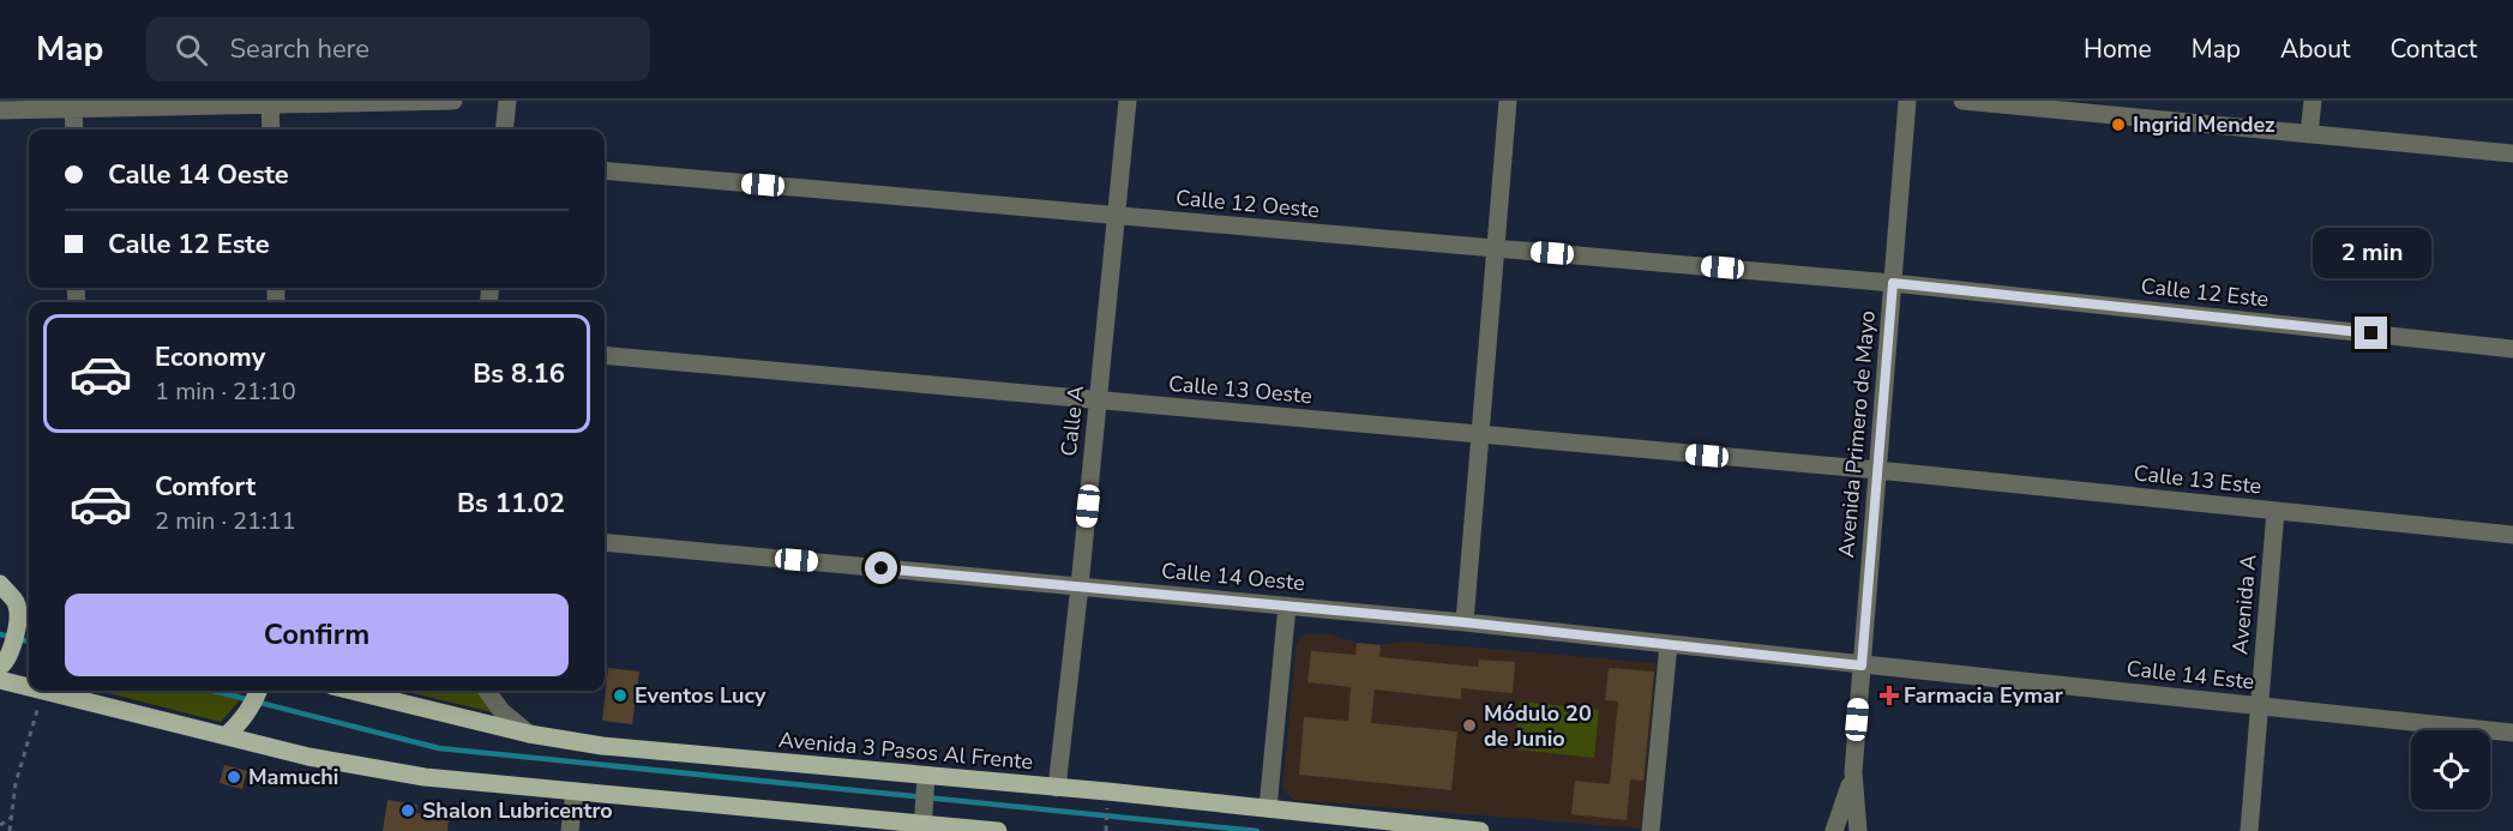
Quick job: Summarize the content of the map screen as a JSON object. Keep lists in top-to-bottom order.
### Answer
{
  "streets": {
    "main road": ["Avenida 3 Pasos Al Frente"],
    "street": [
      "Calle 12 Oeste",
      "Calle 12 Este",
      "Calle 13 Oeste",
      "Calle A",
      "Avenida Primero de Mayo",
      "Calle 13 Este",
      "Calle 14 Oeste",
      "Avenida A",
      "Calle 14 Este"
    ]
  },
  "crossings": [
    ["Calle 12 Oeste", "Calle 12 Este"],
    ["Calle 12 Oeste", "Calle A"],
    ["Calle 12 Oeste", "Avenida Primero de Mayo"],
    ["Calle 12 Este", "Avenida Primero de Mayo"],
    ["Calle 13 Oeste", "Calle A"],
    ["Calle 13 Oeste", "Avenida Primero de Mayo"],
    ["Calle 13 Oeste", "Calle 13 Este"],
    ["Calle A", "Calle 14 Oeste"],
    ["Calle A", "Avenida 3 Pasos Al Frente"],
    ["Avenida Primero de Mayo", "Calle 13 Este"],
    ["Avenida Primero de Mayo", "Calle 14 Oeste"],
    ["Avenida Primero de Mayo", "Calle 14 Este"],
    ["Calle 13 Este", "Avenida A"],
    ["Calle 14 Oeste", "Calle 14 Este"],
    ["Avenida A", "Calle 14 Este"]
  ],
  "places": {
    "other": [
      "Ingrid Mendez",
      "Eventos Lucy",
      "Módulo 20 de Junio",
      "Mamuchi",
      "Shalon Lubricentro"
    ],
    "health": ["Farmacia Eymar"]
  },
  "page": {
    "header": "Map",
    "search": "Search here",
    "nav": [
      "Home",
      "Map",
      "About",
      "Contact"
    ],
    "banner": ["Calle 14 Oeste", "Calle 12 Este"],
    "bubble": "2 min",
    "list": [
      {
        "name": "Economy",
        "note": "1 min · 21:10",
        "value": "Bs 8.16"
      },
      {
        "name": "Comfort",
        "note": "2 min · 21:11",
        "value": "Bs 11.02"
      }
    ],
    "buttons": "Confirm"
  }
}
